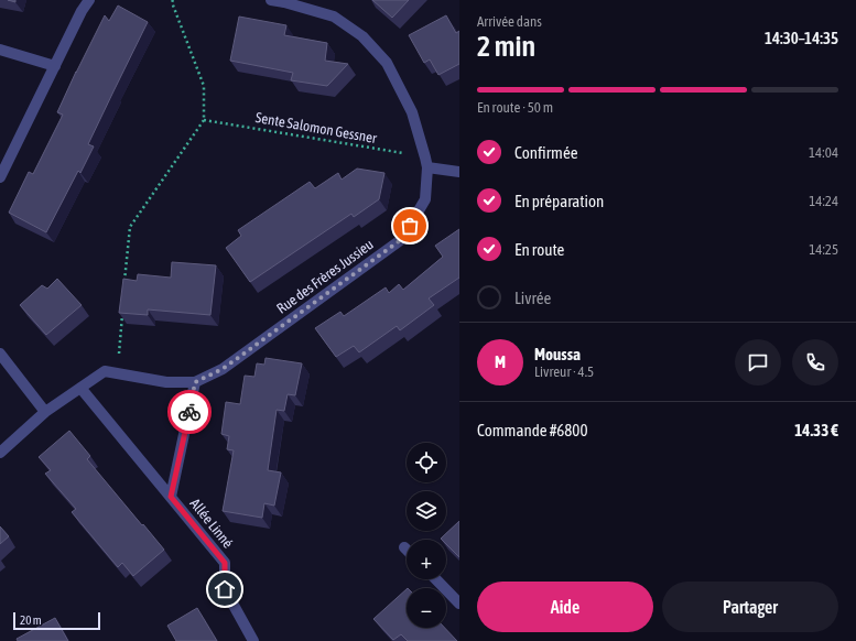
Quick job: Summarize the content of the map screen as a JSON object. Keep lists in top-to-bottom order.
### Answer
{
  "streets": {
    "street": ["Rue des Frères Jussieu", "Allée Linné"],
    "path": ["Sente Salomon Gessner"]
  },
  "crossings": [
    ["Sente Salomon Gessner", "Rue des Frères Jussieu"],
    ["Rue des Frères Jussieu", "Allée Linné"]
  ],
  "scale_bar": "20 m",
  "page": {
    "heading": ["2 min", "Arrivée dans", "14:30–14:35"],
    "panel": [
      "Moussa",
      "Livreur · 4.5",
      "Commande #6800",
      "14.33 €"
    ],
    "bar": "En route · 50 m",
    "list": [
      ["Confirmée", "14:04"],
      ["En préparation", "14:24"],
      ["En route", "14:25"],
      "Livrée"
    ],
    "round": "M",
    "map_buttons": ["+", "−"],
    "buttons": ["Aide", "Partager"],
    "scale": "20 m"
  }
}
